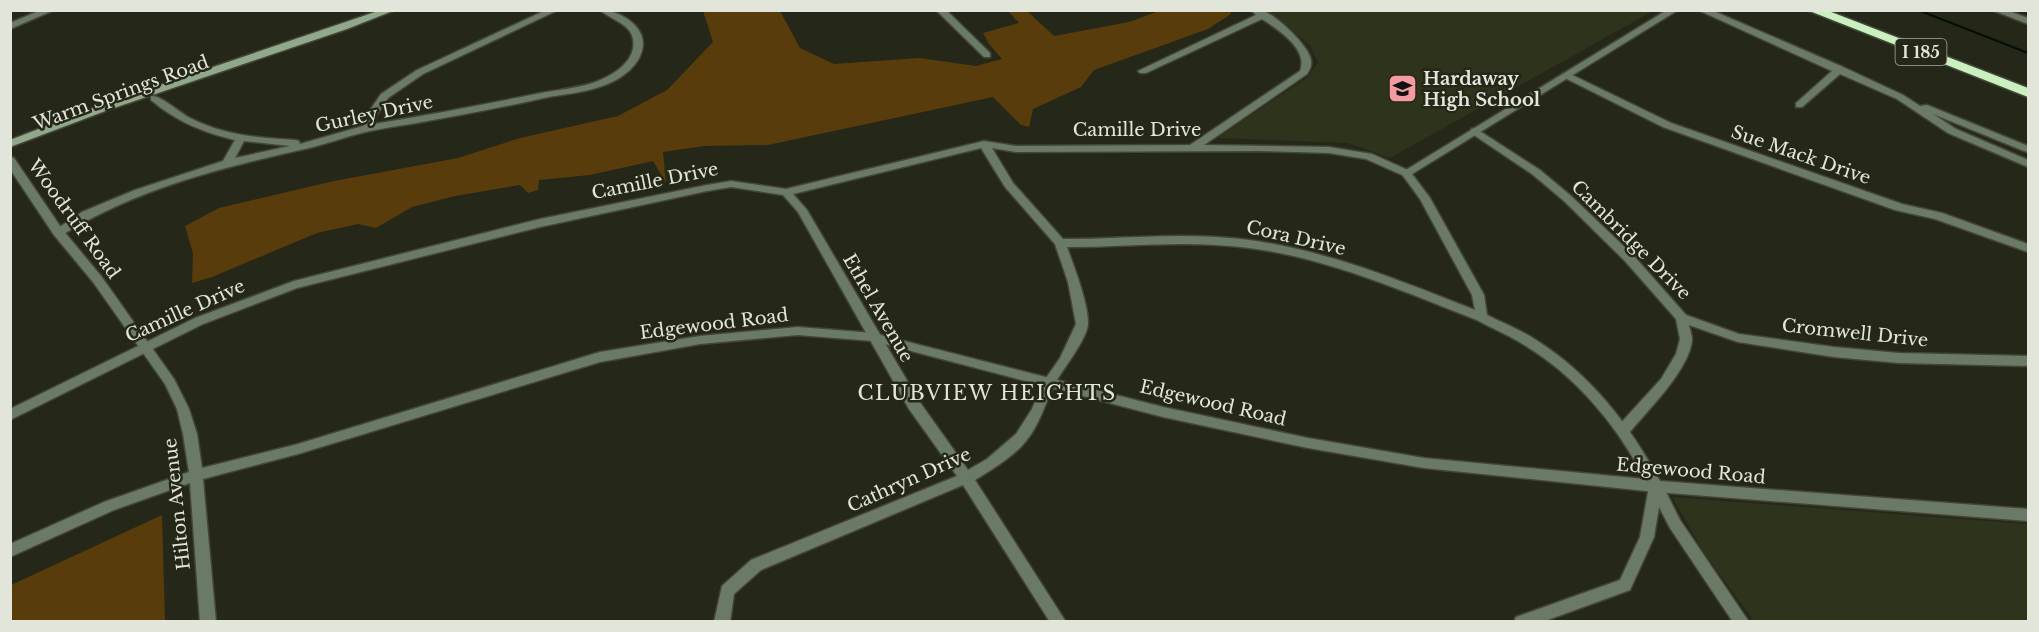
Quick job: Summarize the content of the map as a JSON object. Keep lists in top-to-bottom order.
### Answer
{
  "streets": {
    "highway": ["I 185"],
    "main road": ["Warm Springs Road"],
    "street": [
      "Gurley Drive",
      "Camille Drive",
      "Sue Mack Drive",
      "Woodruff Road",
      "Cora Drive",
      "Cambridge Drive",
      "Ethel Avenue",
      "Edgewood Road",
      "Cromwell Drive",
      "Cathryn Drive",
      "Hilton Avenue"
    ]
  },
  "crossings": [
    ["Gurley Drive", "Woodruff Road"],
    ["Camille Drive", "Ethel Avenue"],
    ["Camille Drive", "Cathryn Drive"],
    ["Camille Drive", "Hilton Avenue"],
    ["Woodruff Road", "Hilton Avenue"],
    ["Cora Drive", "Cambridge Drive"],
    ["Cora Drive", "Edgewood Road"],
    ["Cora Drive", "Cathryn Drive"],
    ["Cambridge Drive", "Cromwell Drive"],
    ["Ethel Avenue", "Edgewood Road"],
    ["Ethel Avenue", "Cathryn Drive"],
    ["Edgewood Road", "Cathryn Drive"],
    ["Edgewood Road", "Hilton Avenue"]
  ],
  "districts": ["CLUBVIEW HEIGHTS"],
  "places": {
    "school or university": ["Hardaway High School"]
  }
}
